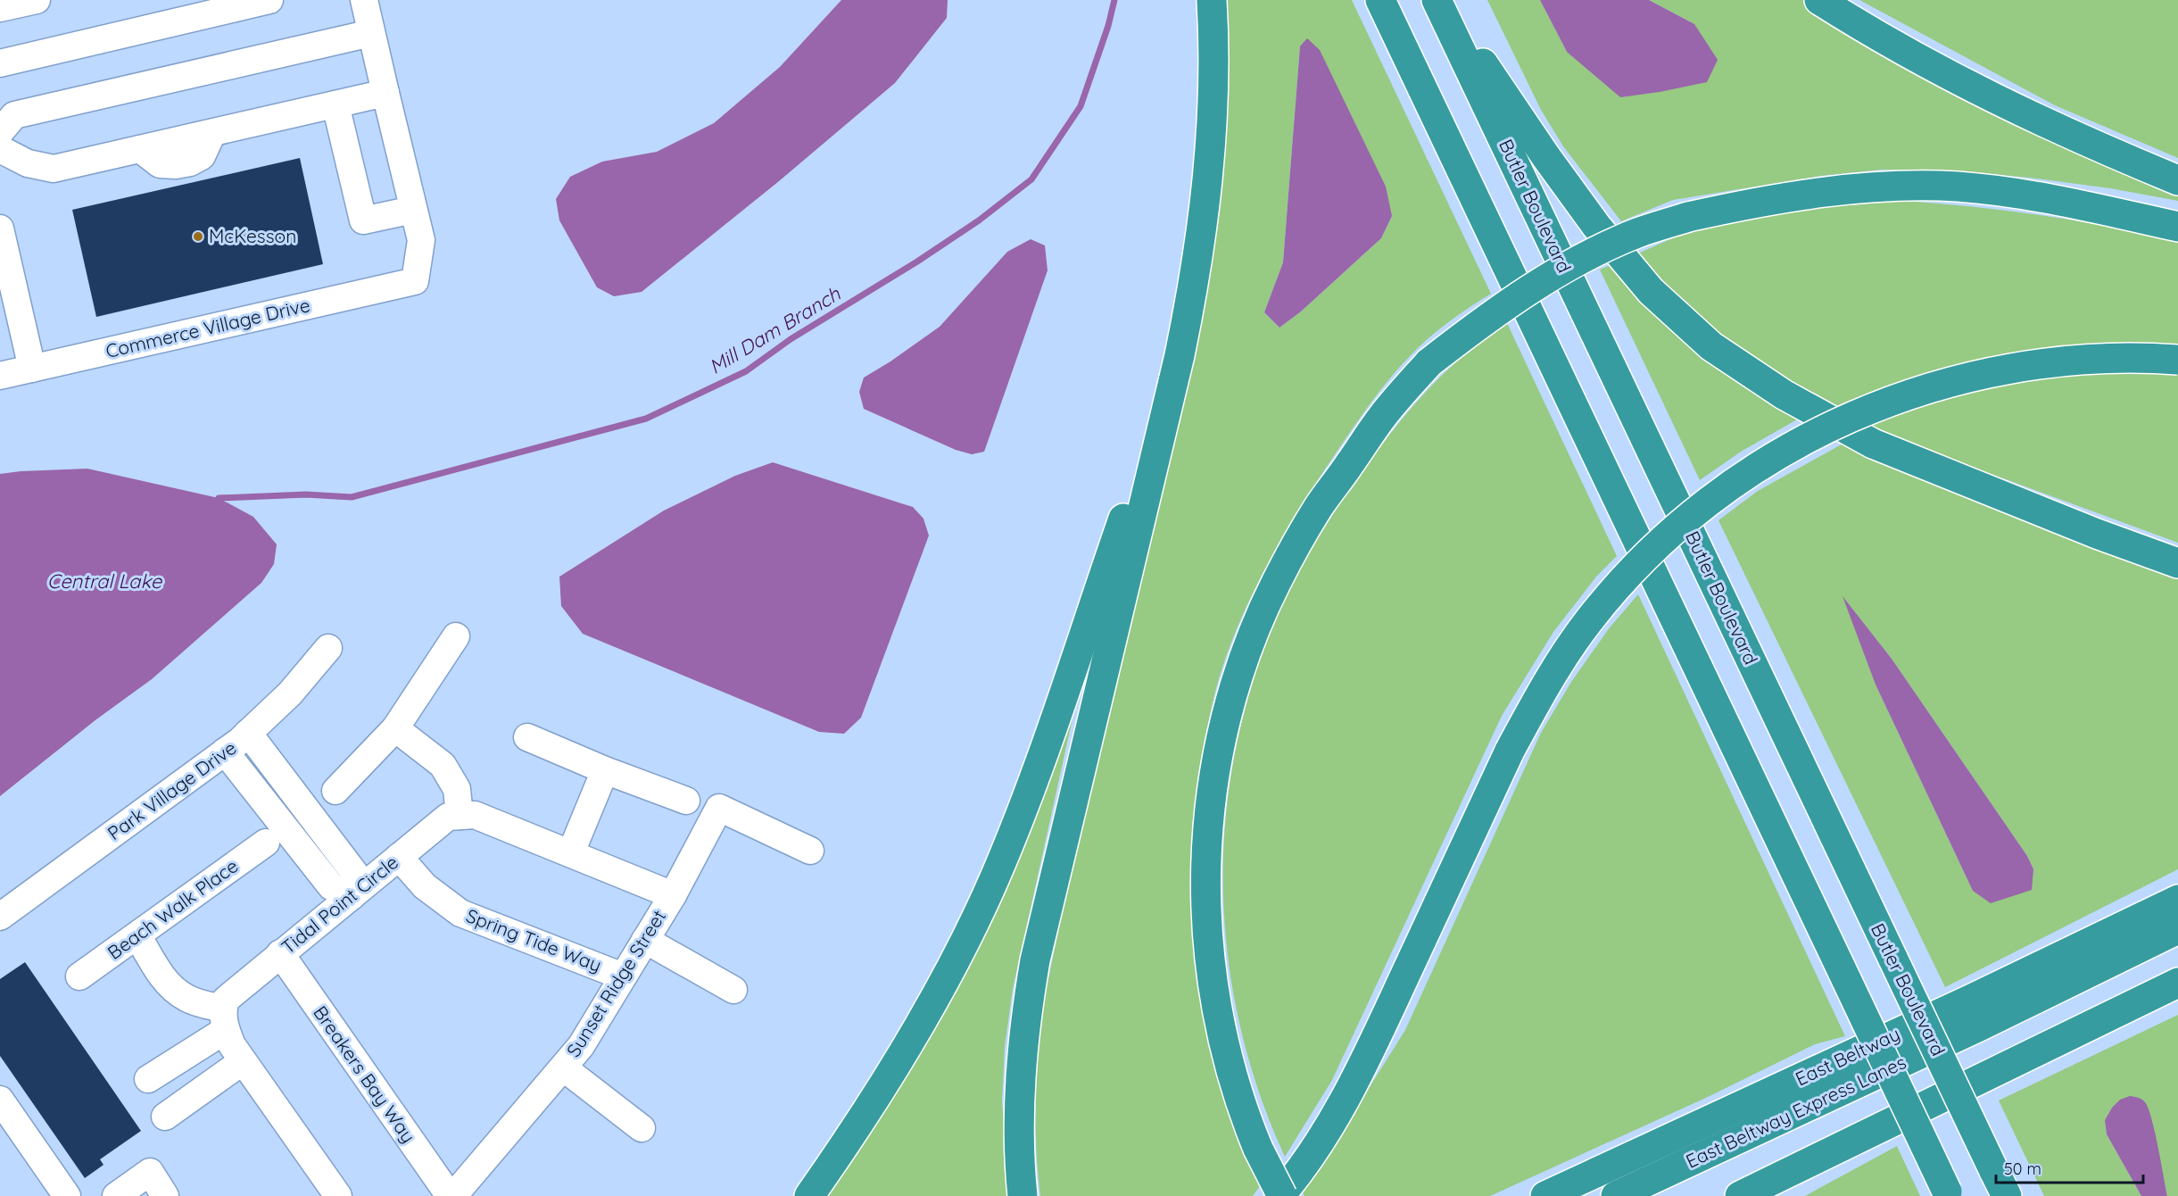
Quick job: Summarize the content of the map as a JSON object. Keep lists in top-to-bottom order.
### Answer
{
  "streets": {
    "highway": ["Butler Boulevard", "East Beltway", "East Beltway Express Lanes"],
    "street": [
      "Commerce Village Drive",
      "Park Village Drive",
      "Tidal Point Circle",
      "Beach Walk Place",
      "Spring Tide Way",
      "Sunset Ridge Street",
      "Breakers Bay Way"
    ]
  },
  "crossings": [
    ["Tidal Point Circle", "Spring Tide Way"],
    ["Tidal Point Circle", "Breakers Bay Way"],
    ["Spring Tide Way", "Sunset Ridge Street"],
    ["Sunset Ridge Street", "Breakers Bay Way"]
  ],
  "water": ["Mill Dam Branch", "Central Lake"],
  "places": ["McKesson"],
  "scale_bar": "50 m"
}
